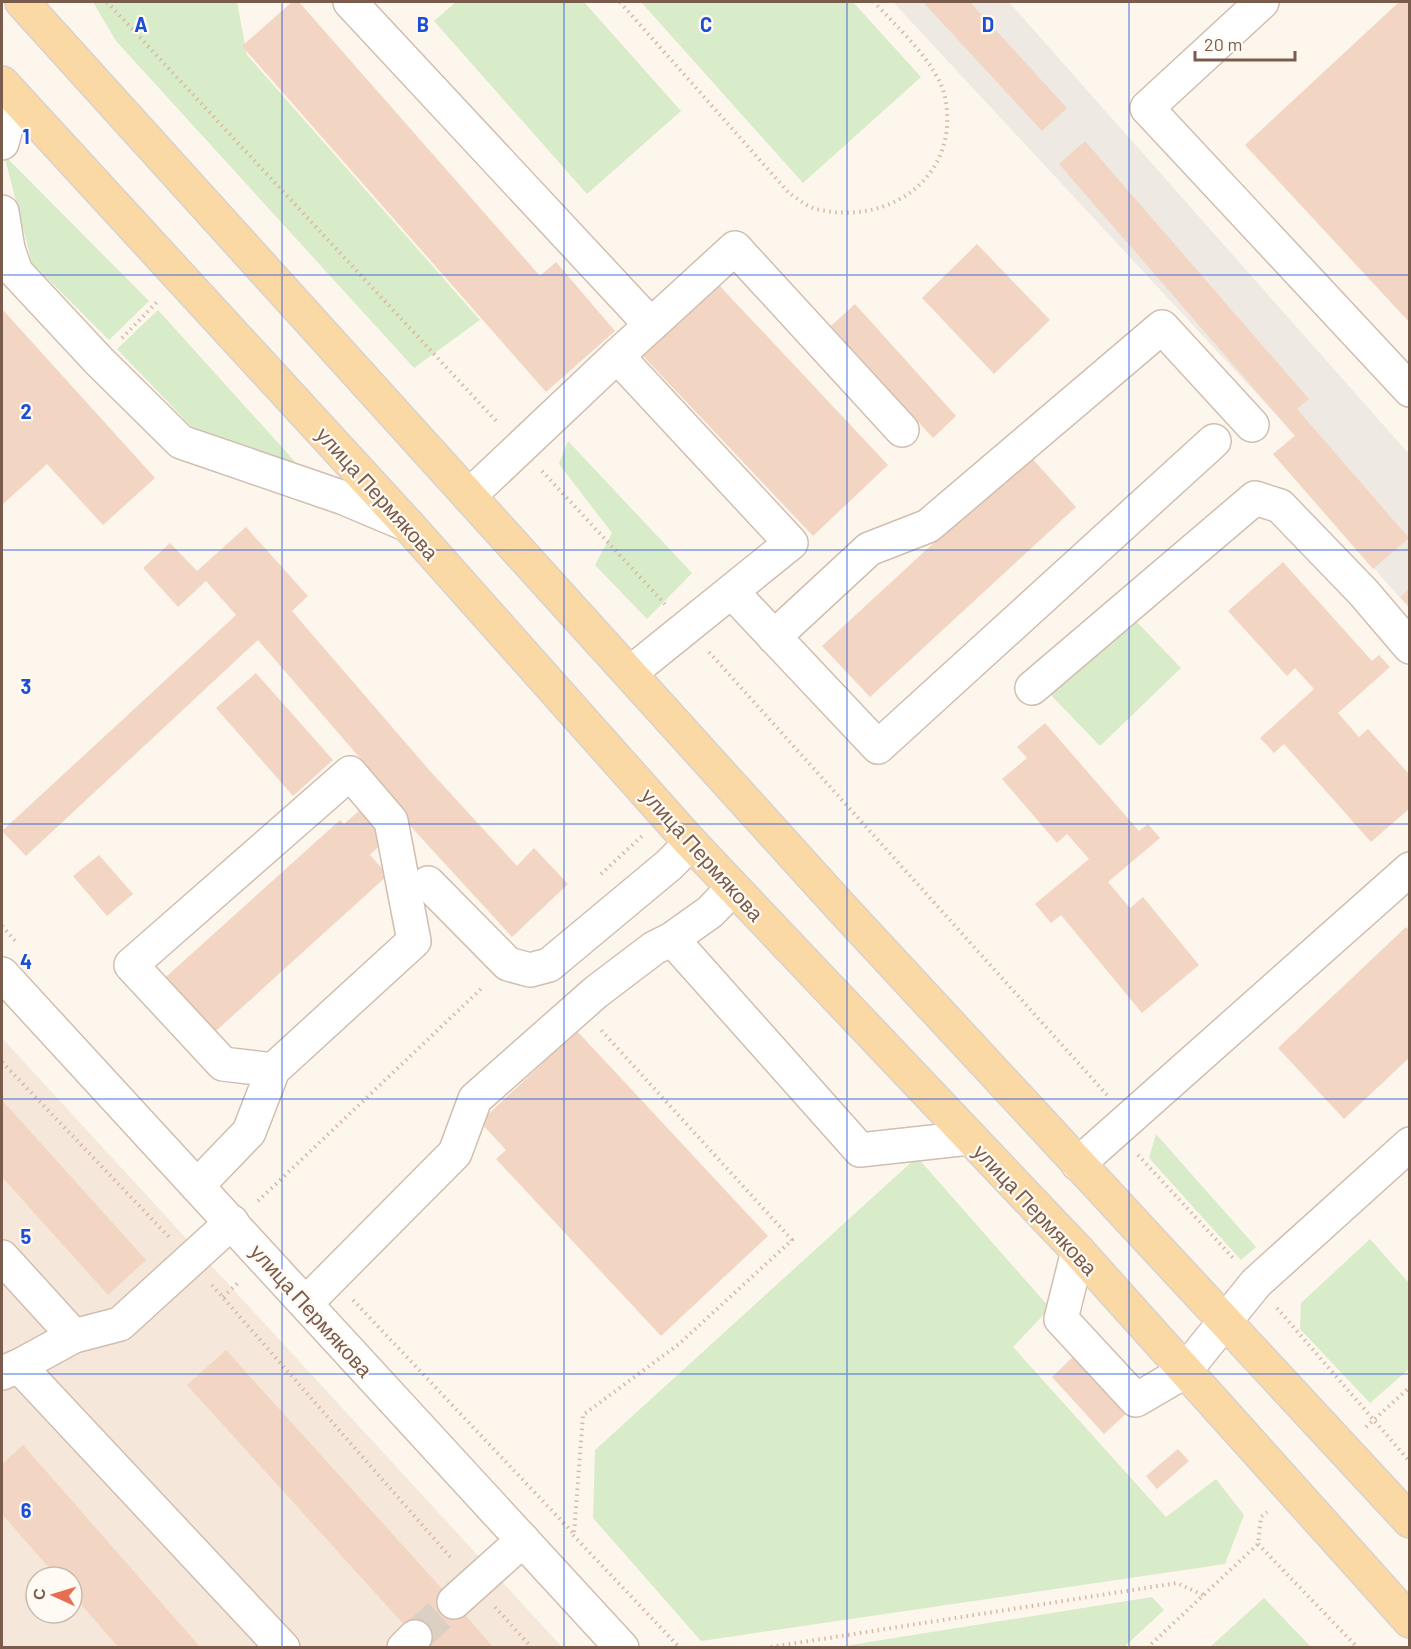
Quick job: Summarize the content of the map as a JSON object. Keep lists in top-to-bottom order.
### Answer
{
  "streets": {
    "main road": ["улица Пермякова"]
  },
  "scale_bar": "20 m",
  "north": "left",
  "grid": {
    "columns": [
      "A",
      "B",
      "C",
      "D"
    ],
    "rows": [
      "1",
      "2",
      "3",
      "4",
      "5",
      "6"
    ]
  }
}
